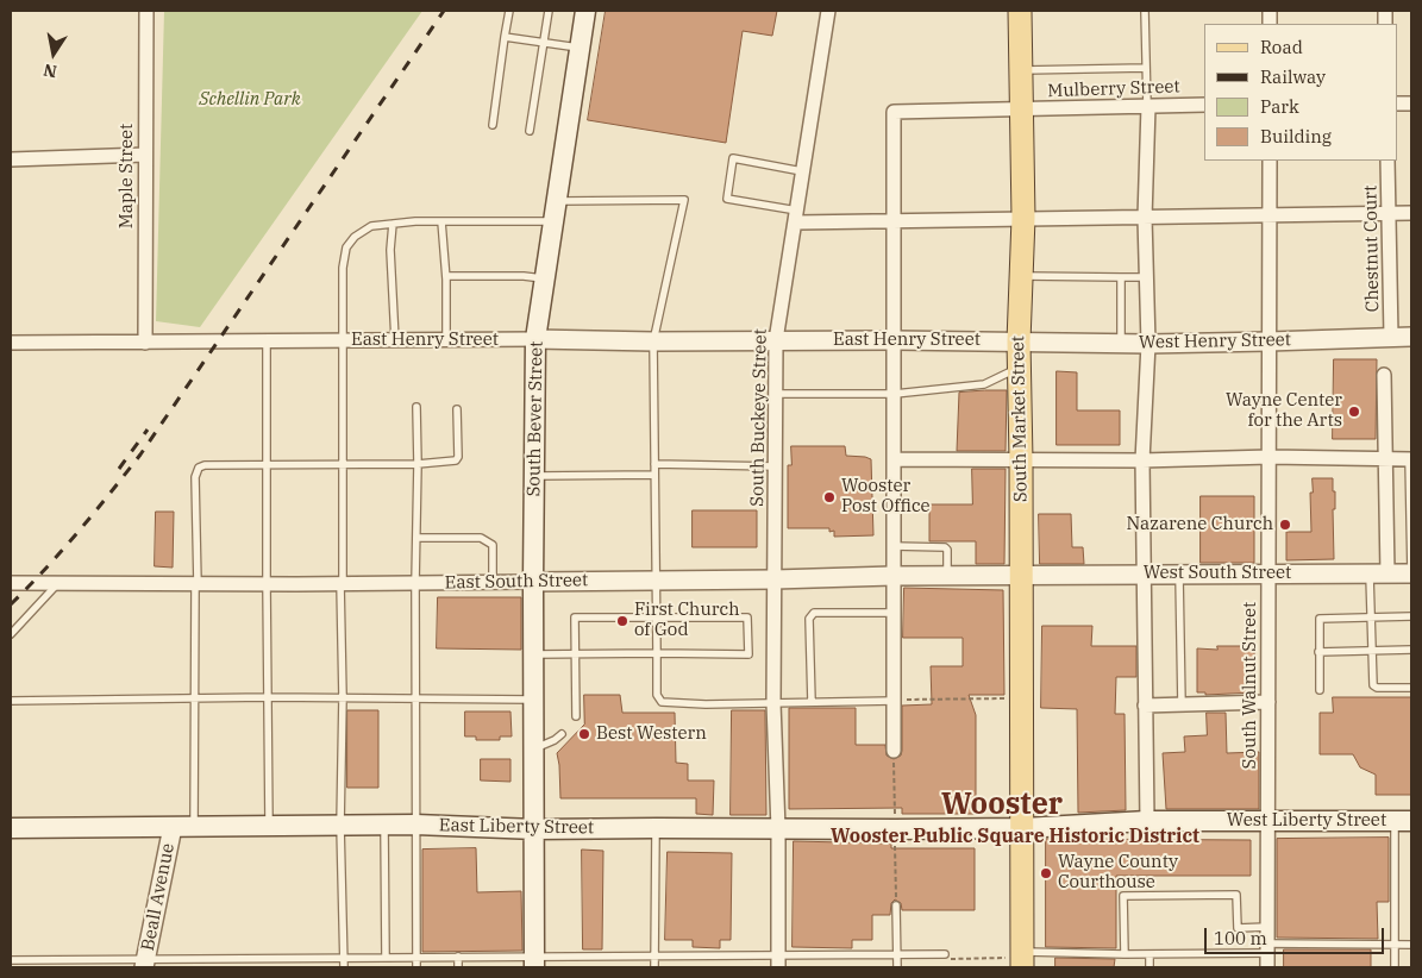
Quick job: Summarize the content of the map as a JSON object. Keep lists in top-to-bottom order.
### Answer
{
  "streets": {
    "main road": [
      "South Bever Street",
      "South Market Street",
      "West Liberty Street",
      "East Liberty Street"
    ],
    "street": [
      "Mulberry Street",
      "Maple Street",
      "Chestnut Court",
      "East Henry Street",
      "West Henry Street",
      "South Buckeye Street",
      "West South Street",
      "East South Street",
      "South Walnut Street",
      "Beall Avenue"
    ]
  },
  "crossings": [
    ["Mulberry Street", "South Market Street"],
    ["Maple Street", "East Henry Street"],
    ["Chestnut Court", "West Henry Street"],
    ["East Henry Street", "West Henry Street"],
    ["East Henry Street", "South Buckeye Street"],
    ["East Henry Street", "South Bever Street"],
    ["East Henry Street", "South Market Street"],
    ["West Henry Street", "South Market Street"],
    ["West Henry Street", "South Walnut Street"],
    ["South Buckeye Street", "East South Street"],
    ["South Buckeye Street", "East Liberty Street"],
    ["South Bever Street", "East South Street"],
    ["South Bever Street", "East Liberty Street"],
    ["South Market Street", "West South Street"],
    ["South Market Street", "East South Street"],
    ["South Market Street", "West Liberty Street"],
    ["South Market Street", "East Liberty Street"],
    ["West South Street", "East South Street"],
    ["West South Street", "South Walnut Street"],
    ["South Walnut Street", "West Liberty Street"],
    ["West Liberty Street", "East Liberty Street"],
    ["East Liberty Street", "Beall Avenue"]
  ],
  "districts": ["Wooster", "Wooster Public Square Historic District"],
  "parks": ["Schellin Park"],
  "places": [
    "Wayne Center for the Arts",
    "Wooster Post Office",
    "Nazarene Church",
    "First Church of God",
    "Best Western",
    "Wayne County Courthouse"
  ],
  "legend": [
    "Road",
    "Railway",
    "Park",
    "Building"
  ],
  "scale_bar": "100 m",
  "north": "bottom"
}
